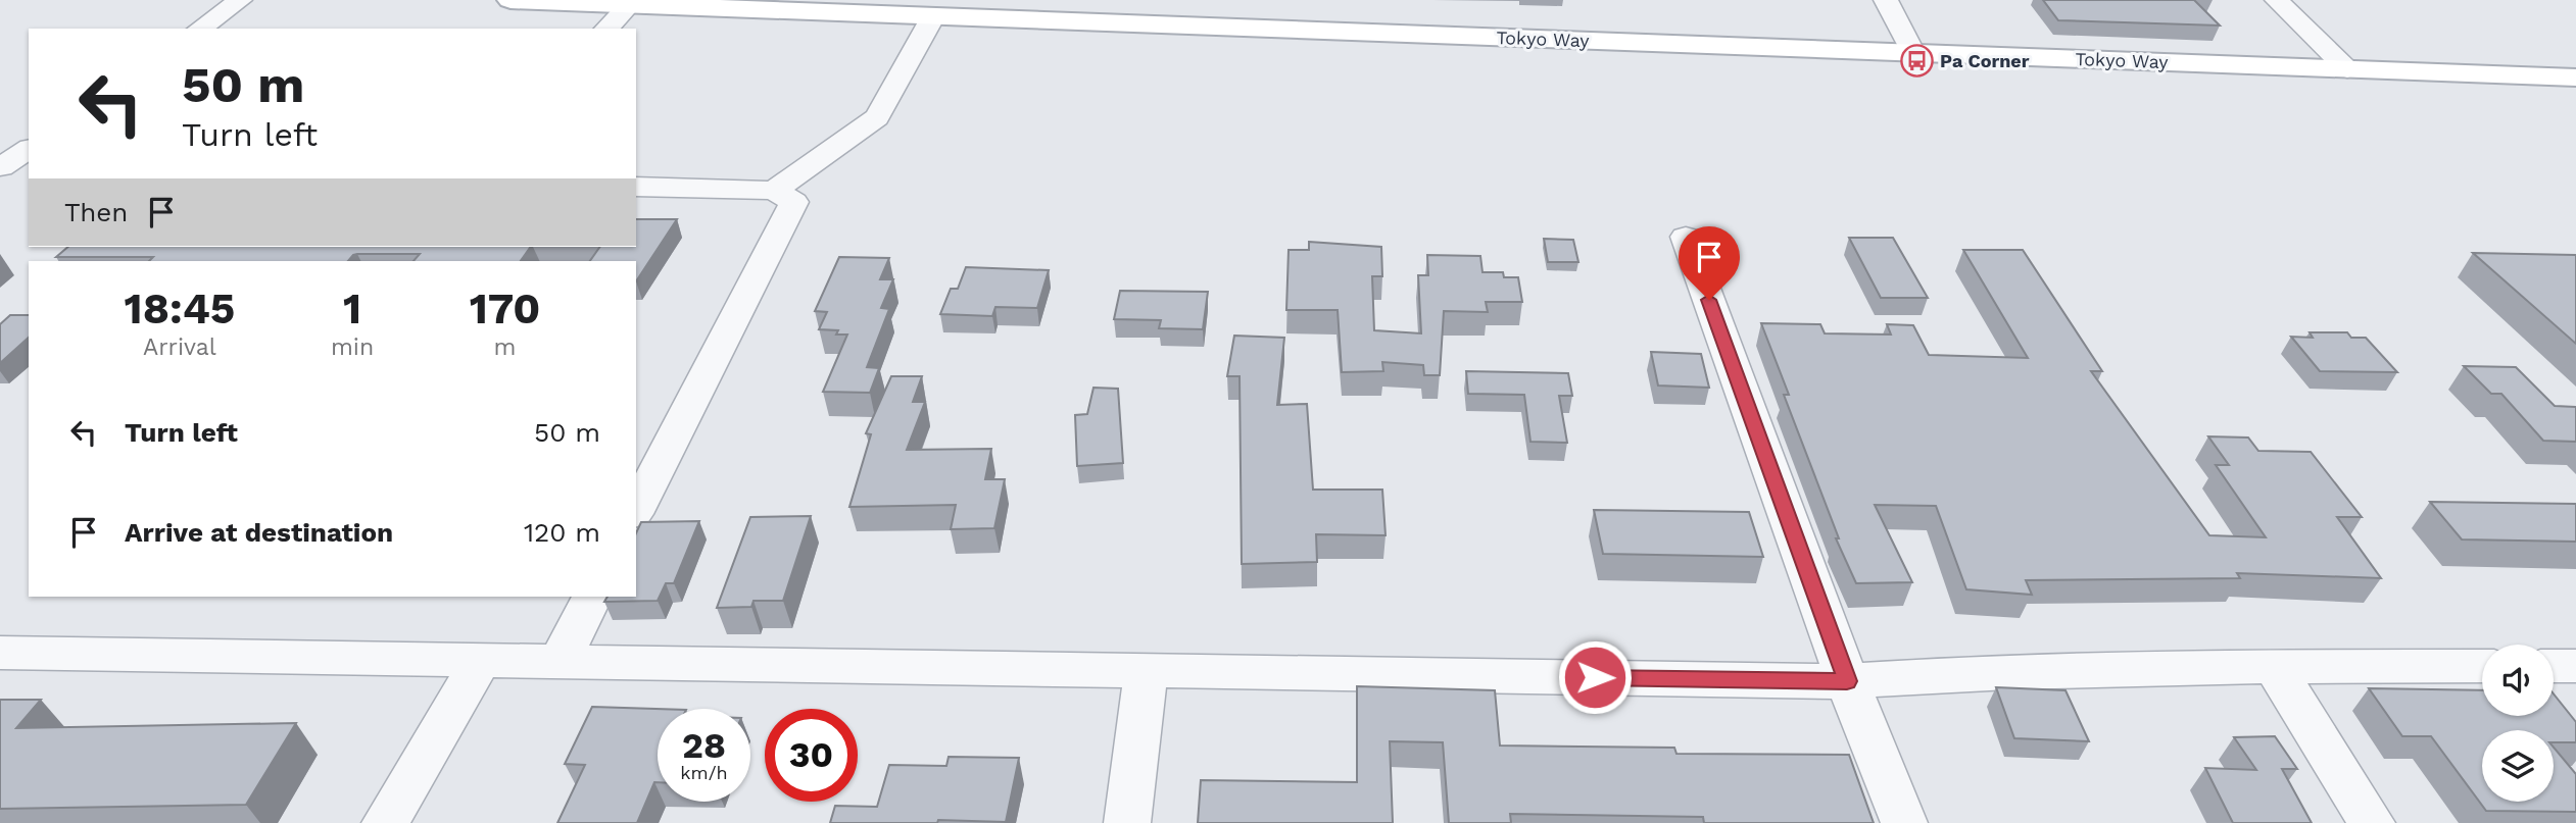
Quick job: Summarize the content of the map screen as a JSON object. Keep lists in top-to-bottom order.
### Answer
{
  "streets": {
    "street": ["Tokyo Way"]
  },
  "places": {
    "bus stop": ["Pa Corner"]
  },
  "page": {
    "turn": ["50 m", "Turn left"],
    "then": "Then",
    "eta": [
      "18:45",
      "Arrival",
      "1",
      "min",
      "170",
      "m"
    ],
    "list": [
      {
        "name": "Turn left",
        "value": "50 m"
      },
      {
        "name": "Arrive at destination",
        "value": "120 m"
      }
    ],
    "speed": "28 km/h",
    "limit": "30"
  }
}
